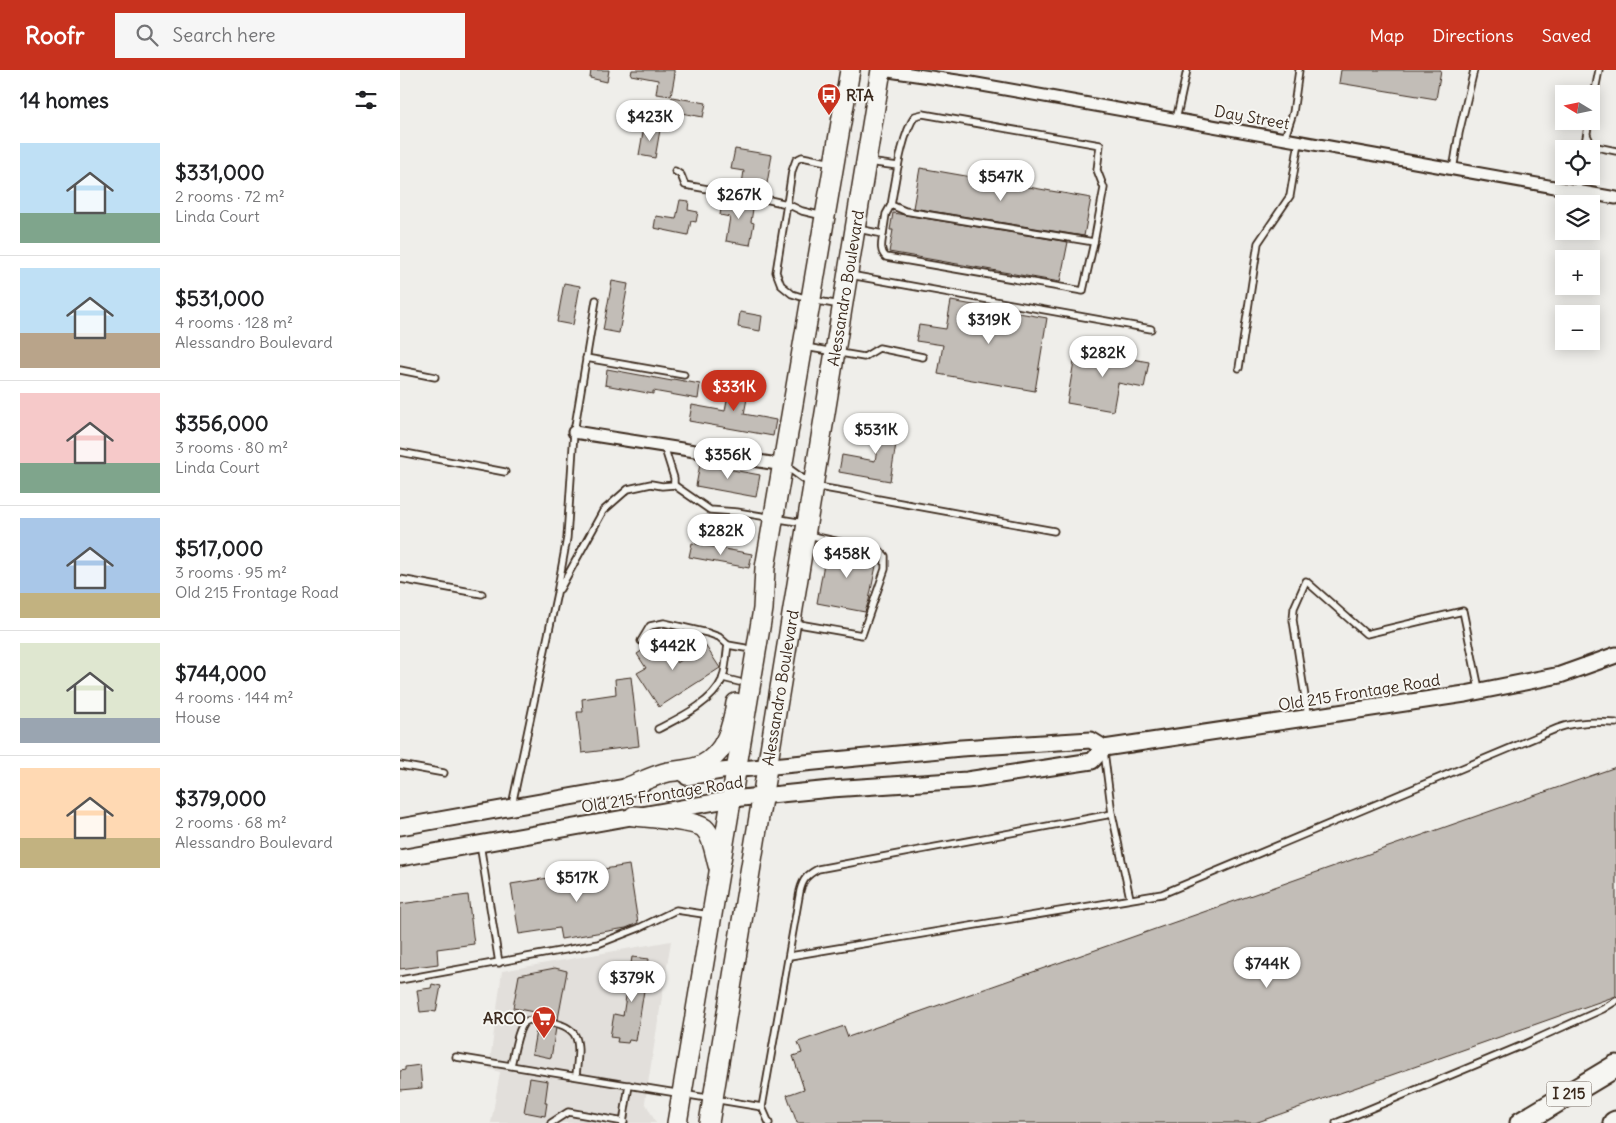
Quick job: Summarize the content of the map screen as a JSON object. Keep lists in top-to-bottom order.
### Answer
{
  "streets": {
    "highway": ["I 215"],
    "main road": ["Alessandro Boulevard"],
    "street": ["Day Street", "Old 215 Frontage Road"]
  },
  "crossings": [
    ["Day Street", "Alessandro Boulevard"],
    ["Alessandro Boulevard", "Old 215 Frontage Road"]
  ],
  "places": {
    "bus stop": ["RTA"],
    "supermarket": ["ARCO"]
  },
  "north": "left",
  "page": {
    "header": "Roofr",
    "search": "Search here",
    "nav": ["Map", "Directions", "Saved"],
    "heading": "14 homes",
    "map_buttons": ["+", "−"],
    "price": [
      "$423K",
      "$547K",
      "$267K",
      "$319K",
      "$282K",
      "$331K",
      "$531K",
      "$356K",
      "$282K",
      "$458K",
      "$442K",
      "$517K",
      "$744K",
      "$379K"
    ],
    "list": [
      {
        "name": "$331,000",
        "note": "2 rooms · 72 m² · Linda Court"
      },
      {
        "name": "$531,000",
        "note": "4 rooms · 128 m² · Alessandro Boulevard"
      },
      {
        "name": "$356,000",
        "note": "3 rooms · 80 m² · Linda Court"
      },
      {
        "name": "$517,000",
        "note": "3 rooms · 95 m² · Old 215 Frontage Road"
      },
      {
        "name": "$744,000",
        "note": "4 rooms · 144 m² · House"
      },
      {
        "name": "$379,000",
        "note": "2 rooms · 68 m² · Alessandro Boulevard"
      }
    ]
  }
}
